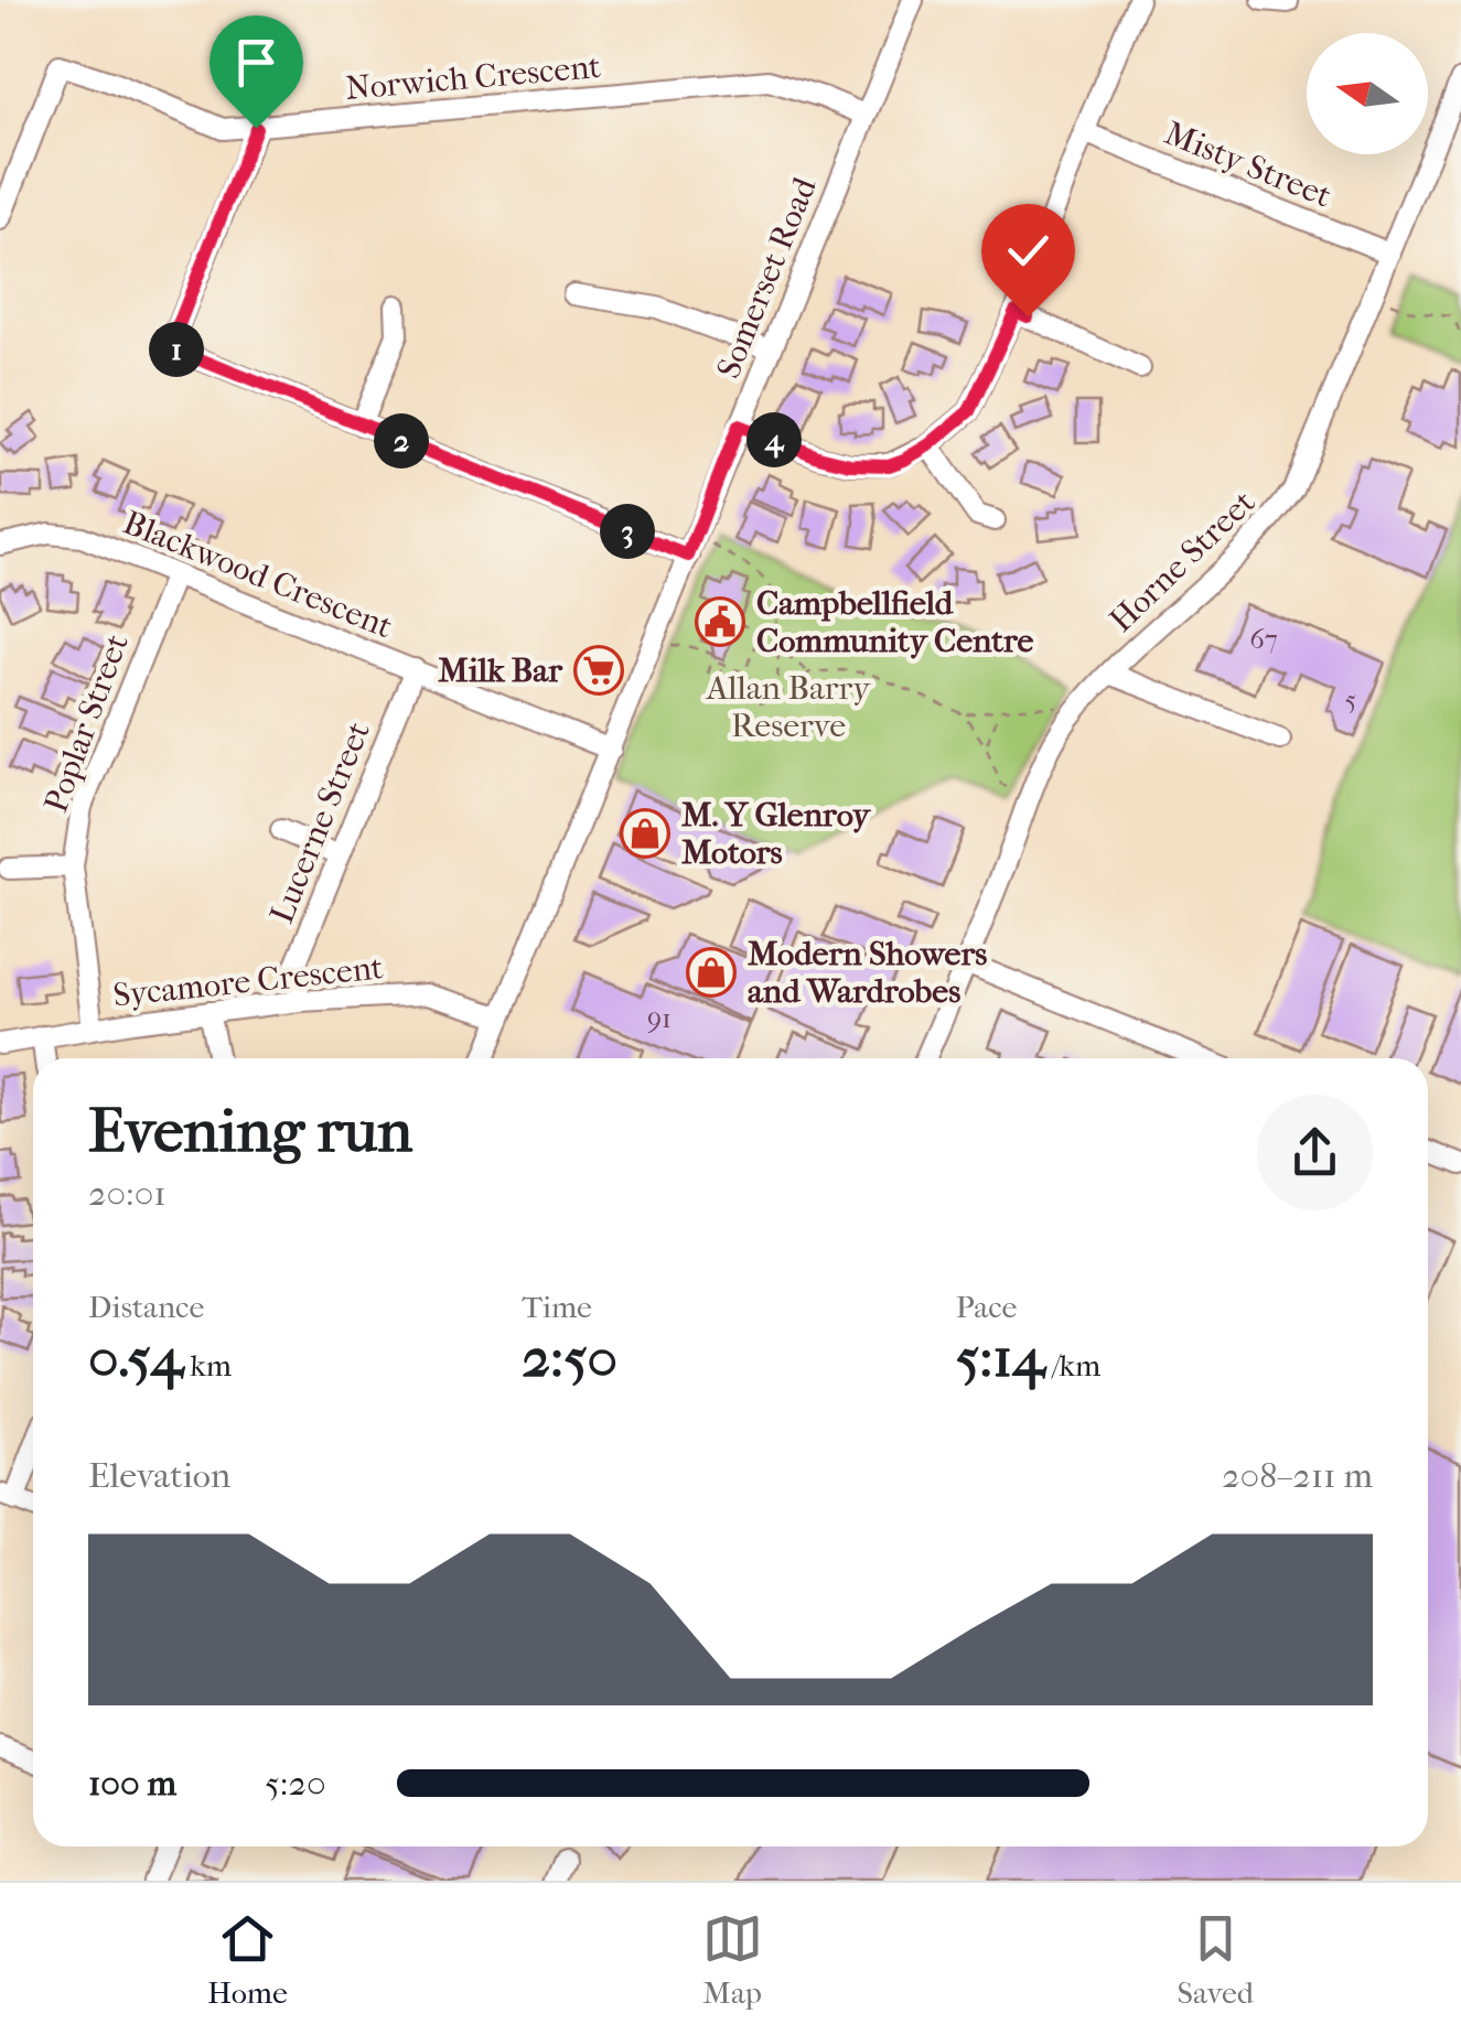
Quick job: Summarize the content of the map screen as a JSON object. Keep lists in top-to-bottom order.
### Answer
{
  "streets": {
    "street": [
      "Norwich Crescent",
      "Misty Street",
      "Somerset Road",
      "Horne Street",
      "Blackwood Crescent",
      "Poplar Street",
      "Lucerne Street",
      "Sycamore Crescent"
    ]
  },
  "crossings": [
    ["Norwich Crescent", "Somerset Road"],
    ["Misty Street", "Horne Street"],
    ["Somerset Road", "Blackwood Crescent"],
    ["Somerset Road", "Sycamore Crescent"],
    ["Blackwood Crescent", "Poplar Street"],
    ["Blackwood Crescent", "Lucerne Street"],
    ["Poplar Street", "Sycamore Crescent"],
    ["Lucerne Street", "Sycamore Crescent"]
  ],
  "parks": ["Allan Barry Reserve"],
  "places": {
    "public building": ["Campbellfield Community Centre"],
    "supermarket": ["Milk Bar"],
    "shop": ["M. Y Glenroy Motors", "Modern Showers and Wardrobes"]
  },
  "house_numbers": ["67", "5", "91"],
  "north": "left",
  "page": {
    "pins": [
      "1",
      "4",
      "2",
      "3"
    ],
    "heading": ["Evening run", "20:01"],
    "stats": [
      ["Distance", "0.54 km"],
      ["Time", "2:50"],
      ["Pace", "5:14 /km"]
    ],
    "chart": ["Elevation", "208–211 m"],
    "list": [
      {
        "name": "100 m",
        "note": "5:20"
      }
    ],
    "tabs": ["Home", "Map", "Saved"]
  }
}
